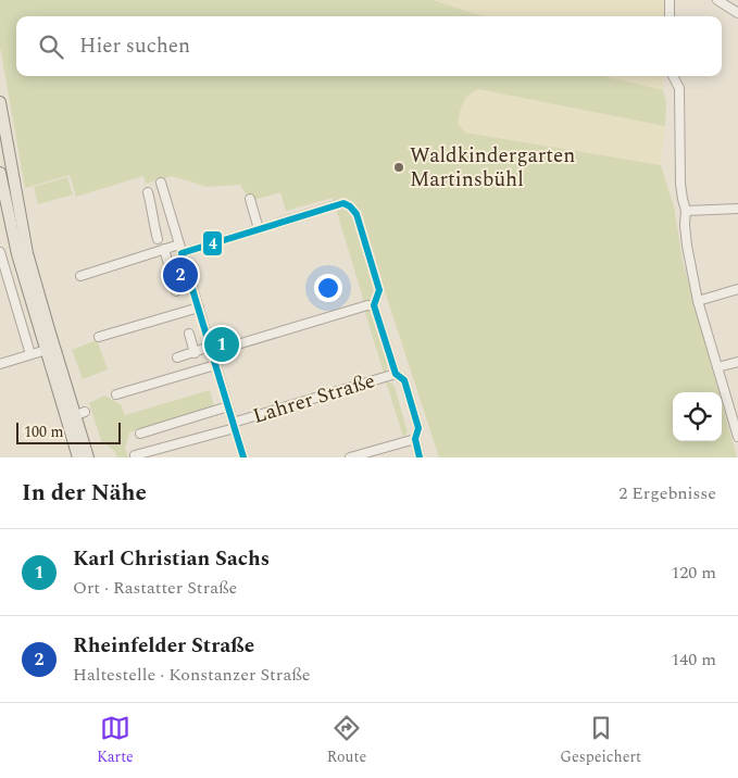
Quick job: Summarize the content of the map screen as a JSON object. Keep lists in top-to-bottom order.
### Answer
{
  "streets": {
    "street": ["Lahrer Straße"]
  },
  "places": ["Waldkindergarten Martinsbühl"],
  "lines": ["transit line 4"],
  "scale_bar": "100 m",
  "page": {
    "search": "Hier suchen",
    "pins": ["2", "1"],
    "scale": "100 m",
    "heading": ["In der Nähe", "2 Ergebnisse"],
    "list": [
      {
        "mark": "1",
        "name": "Karl Christian Sachs",
        "note": "Ort · Rastatter Straße",
        "value": "120 m"
      },
      {
        "mark": "2",
        "name": "Rheinfelder Straße",
        "note": "Haltestelle · Konstanzer Straße",
        "value": "140 m"
      }
    ],
    "nav": ["Karte", "Route", "Gespeichert"]
  }
}
